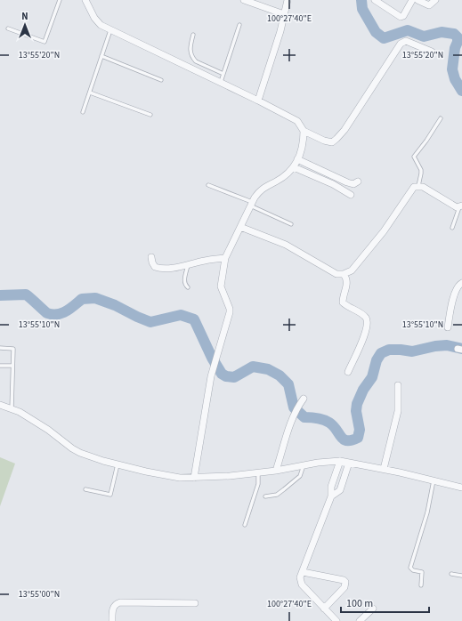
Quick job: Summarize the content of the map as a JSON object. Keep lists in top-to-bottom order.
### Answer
{
  "scale_bar": "100 m",
  "north": "top",
  "coordinates": [
    "100°27'40\"E",
    "13°55'20\"N",
    "13°55'10\"N",
    "13°55'00\"N"
  ]
}
